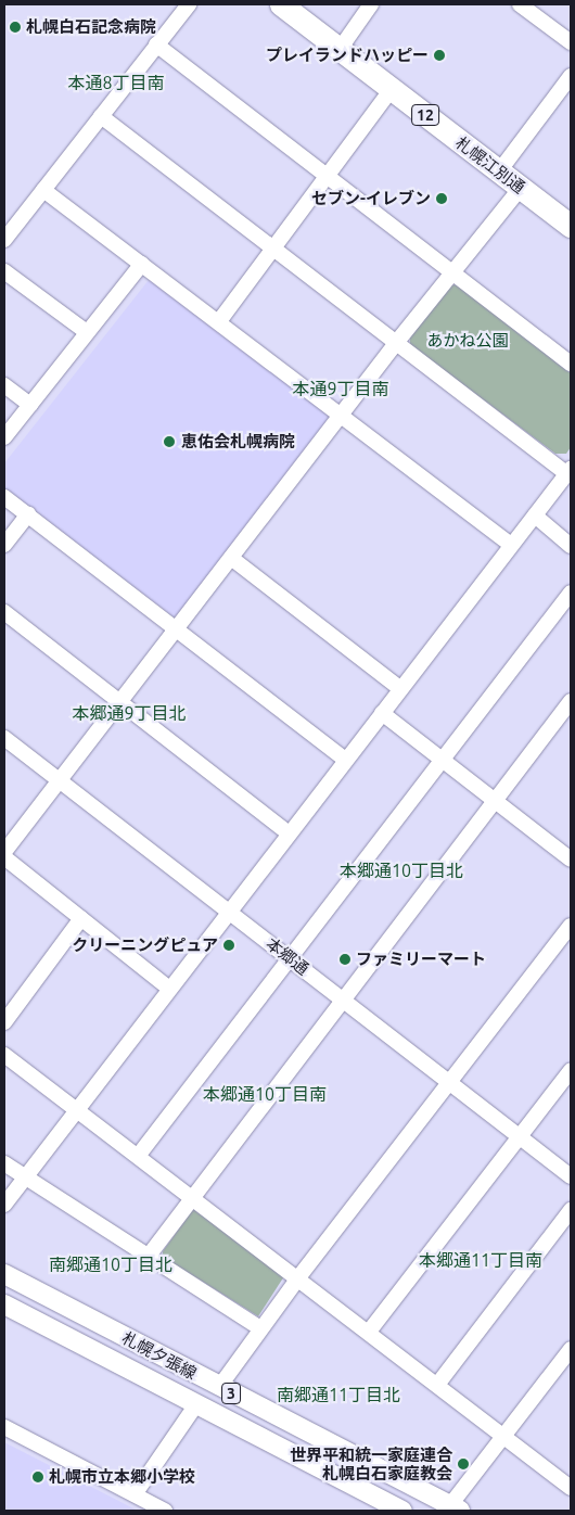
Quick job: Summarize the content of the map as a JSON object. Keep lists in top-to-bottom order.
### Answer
{
  "streets": {
    "highway": ["12", "札幌江別通"],
    "main road": ["札幌夕張線", "3"],
    "street": ["本郷通"]
  },
  "districts": [
    "本通8丁目南",
    "本通9丁目南",
    "本郷通9丁目北",
    "本郷通10丁目北",
    "本郷通10丁目南",
    "本郷通11丁目南",
    "南郷通10丁目北",
    "南郷通11丁目北"
  ],
  "parks": ["あかね公園"],
  "places": [
    "札幌白石記念病院",
    "プレイランドハッピー",
    "セブン-イレブン",
    "恵佑会札幌病院",
    "クリーニングピュア",
    "ファミリーマート",
    "世界平和統一家庭連合 札幌白石家庭教会",
    "札幌市立本郷小学校"
  ]
}
